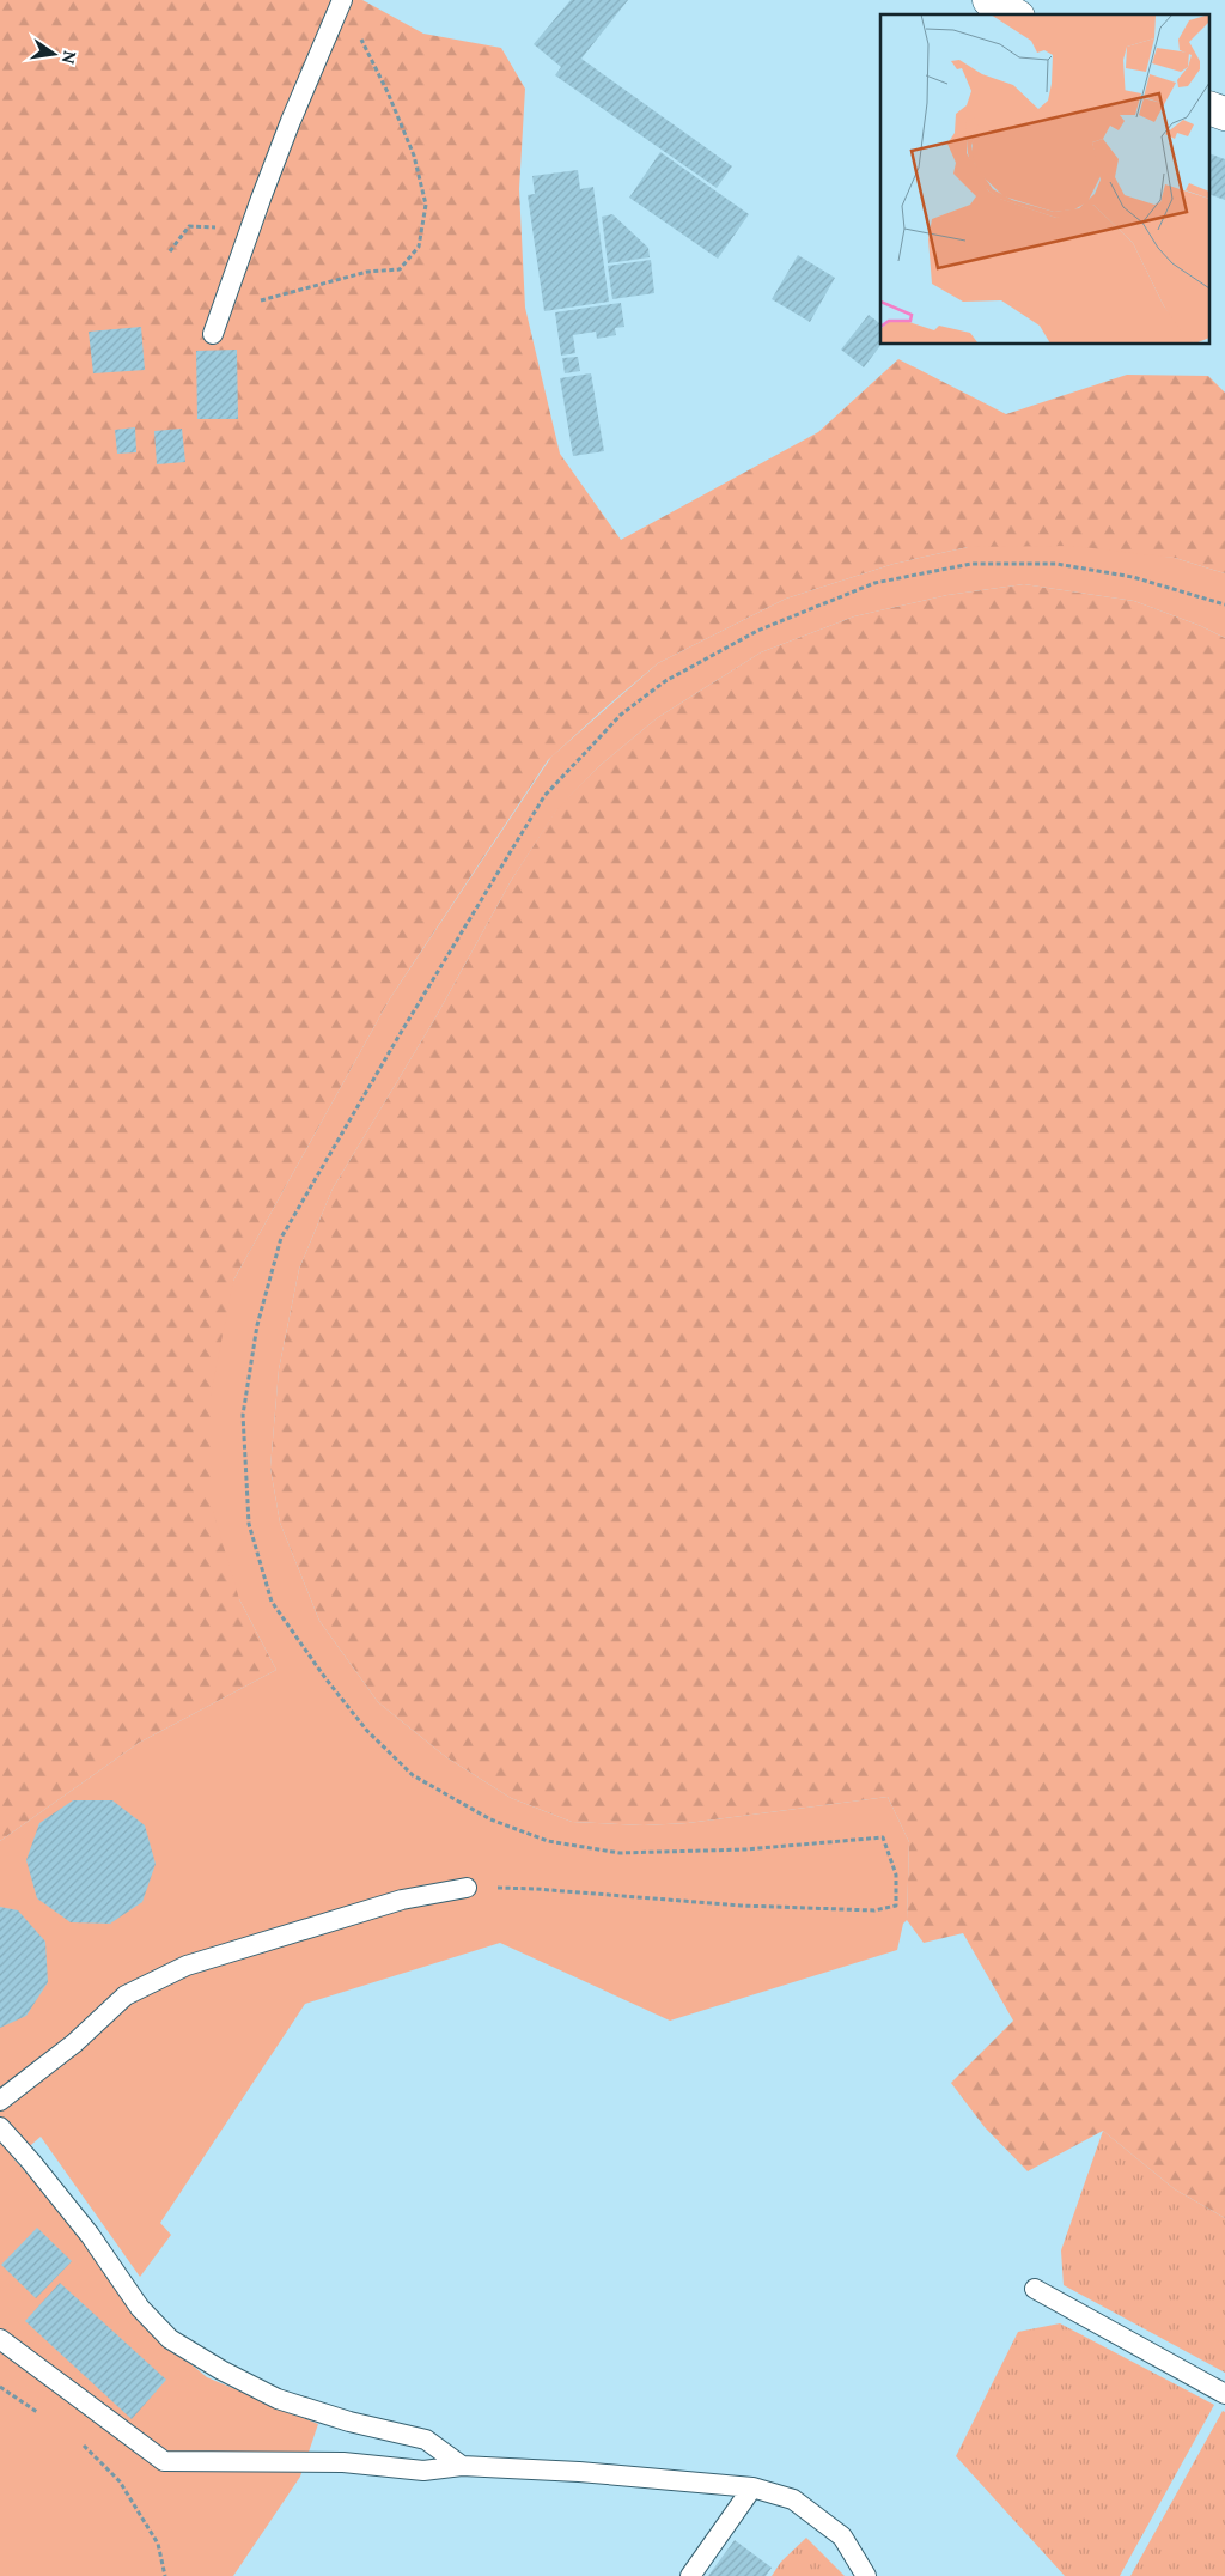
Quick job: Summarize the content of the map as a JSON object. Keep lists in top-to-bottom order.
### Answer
{
  "north": "right"
}
